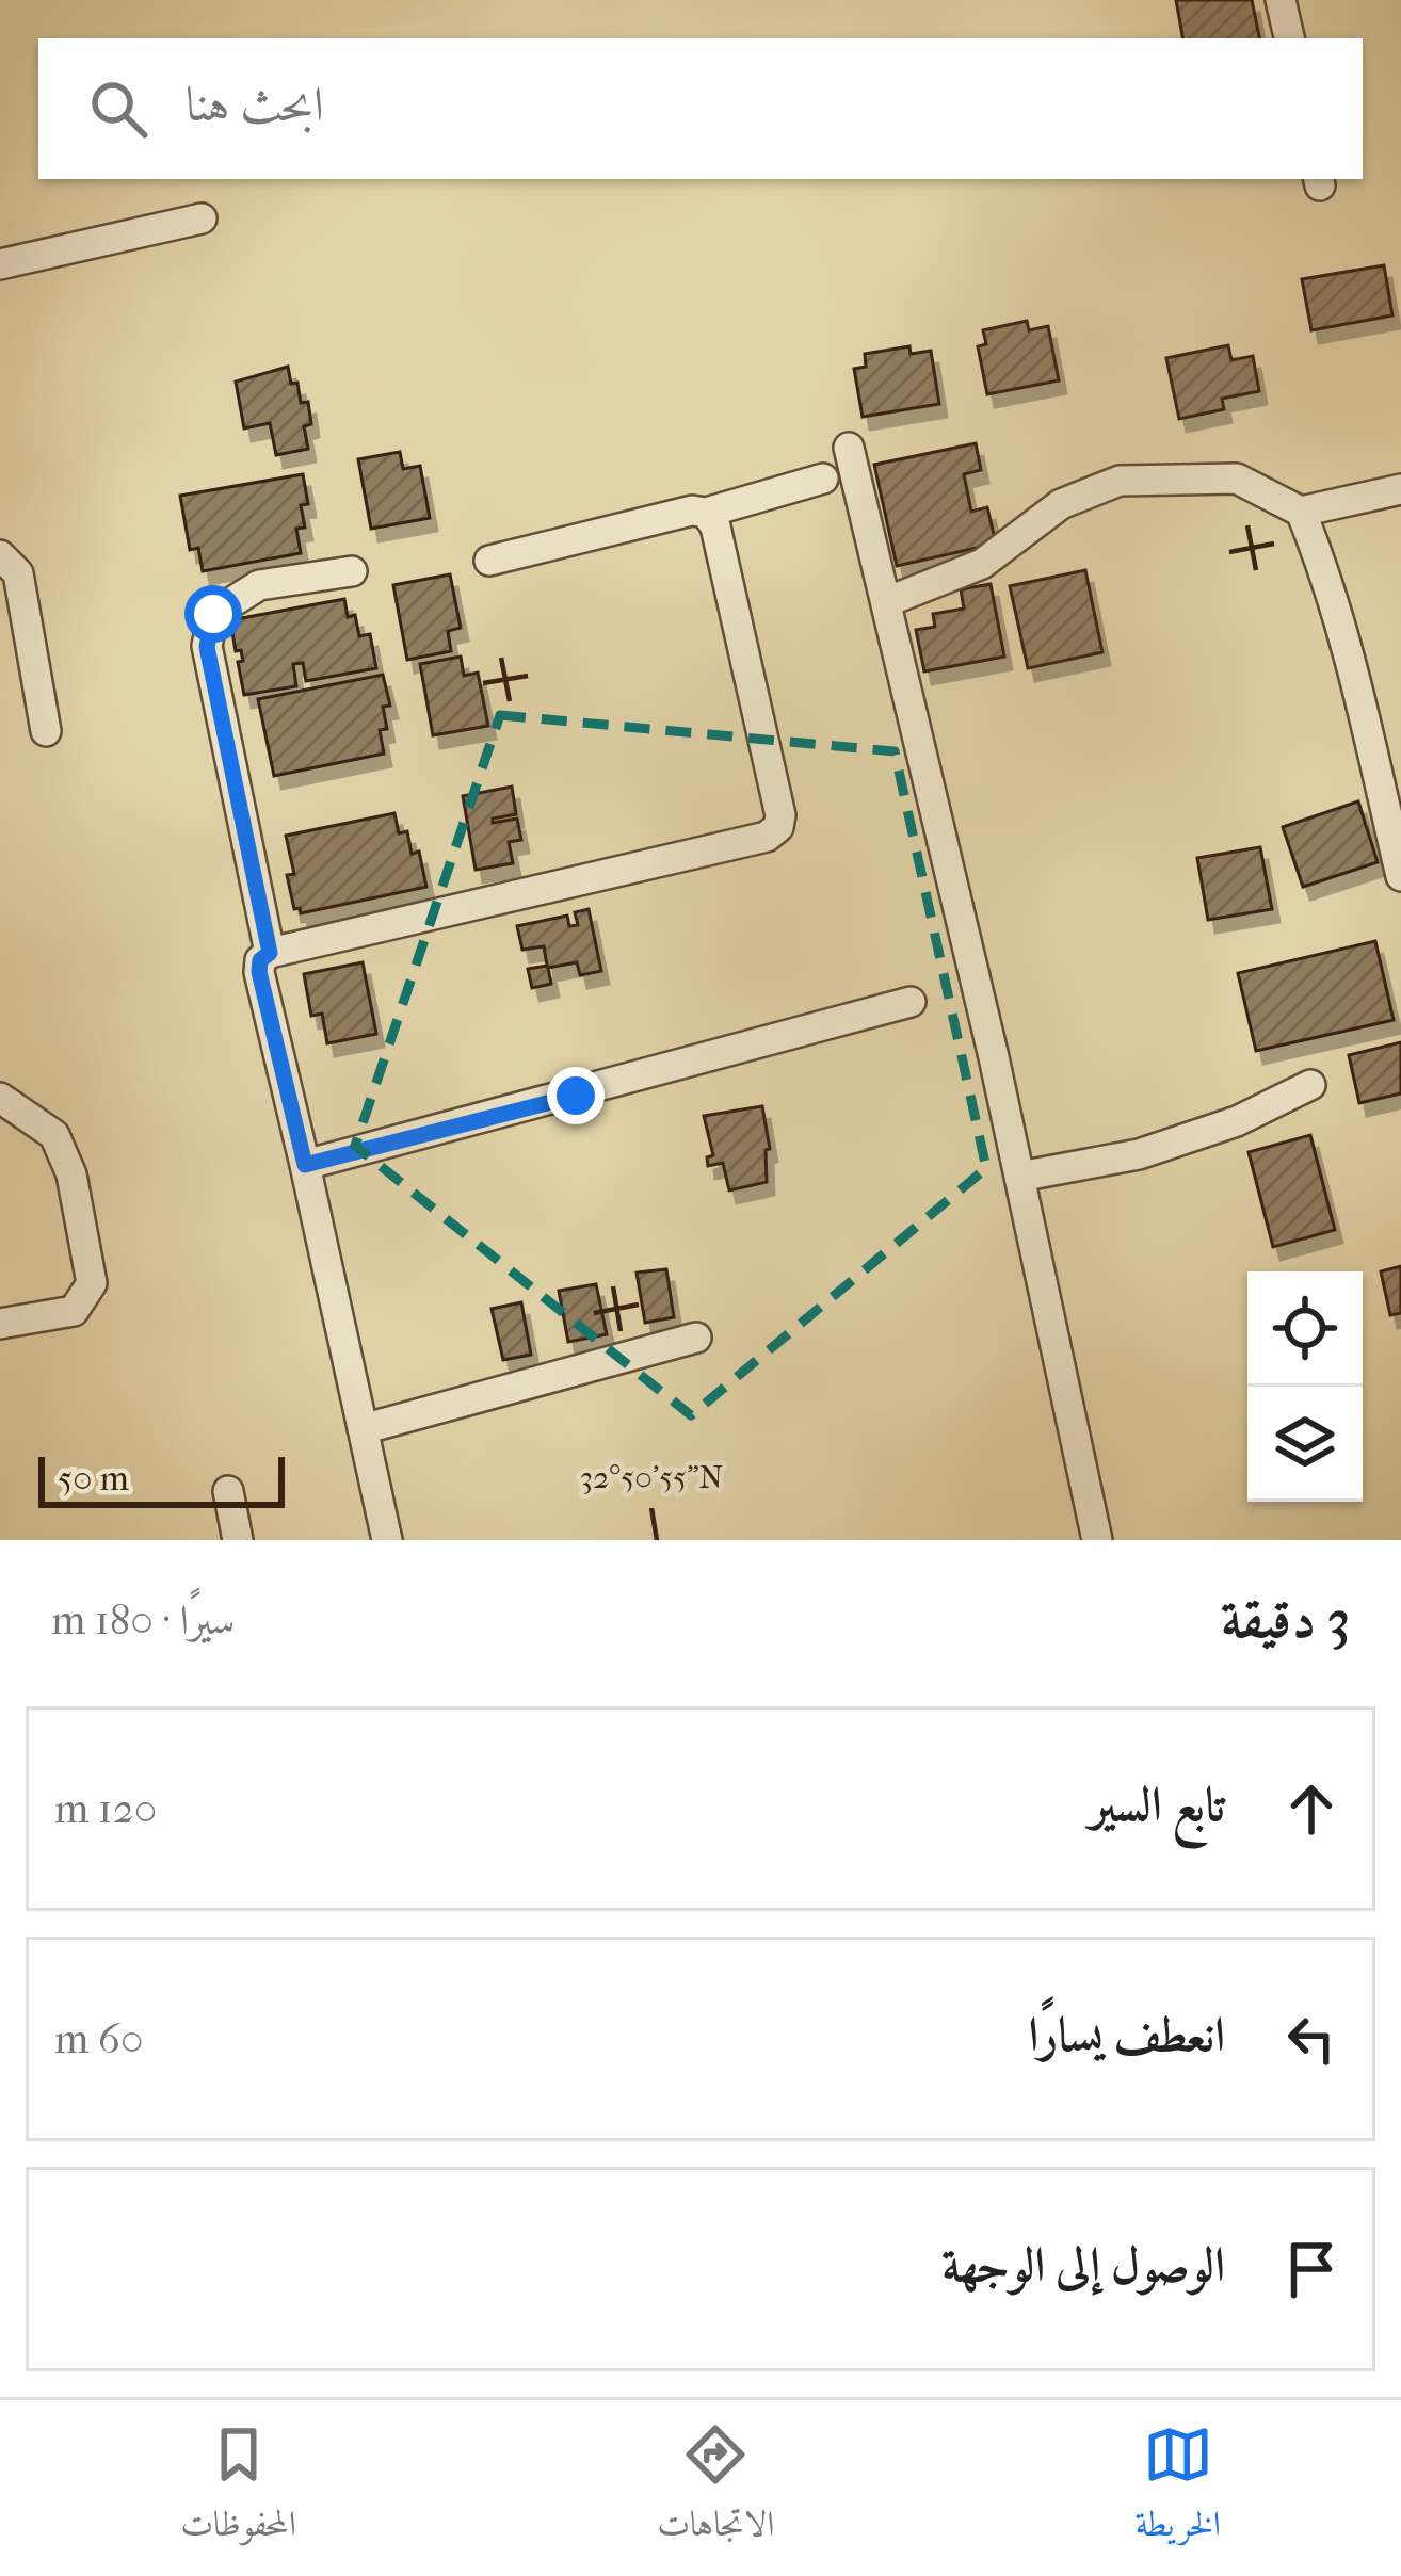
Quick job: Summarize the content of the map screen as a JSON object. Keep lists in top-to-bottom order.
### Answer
{
  "scale_bar": "50 m",
  "page": {
    "search": "ابحث هنا",
    "scale": "50 m",
    "heading": ["3 دقيقة", "سيرًا · 180 m"],
    "list": [
      ["تابع السير", "120 m"],
      ["انعطف يسارًا", "60 m"],
      "الوصول إلى الوجهة"
    ],
    "nav": ["الخريطة", "الاتجاهات", "المحفوظات"]
  },
  "coordinates": ["32°50'55\"N"]
}
